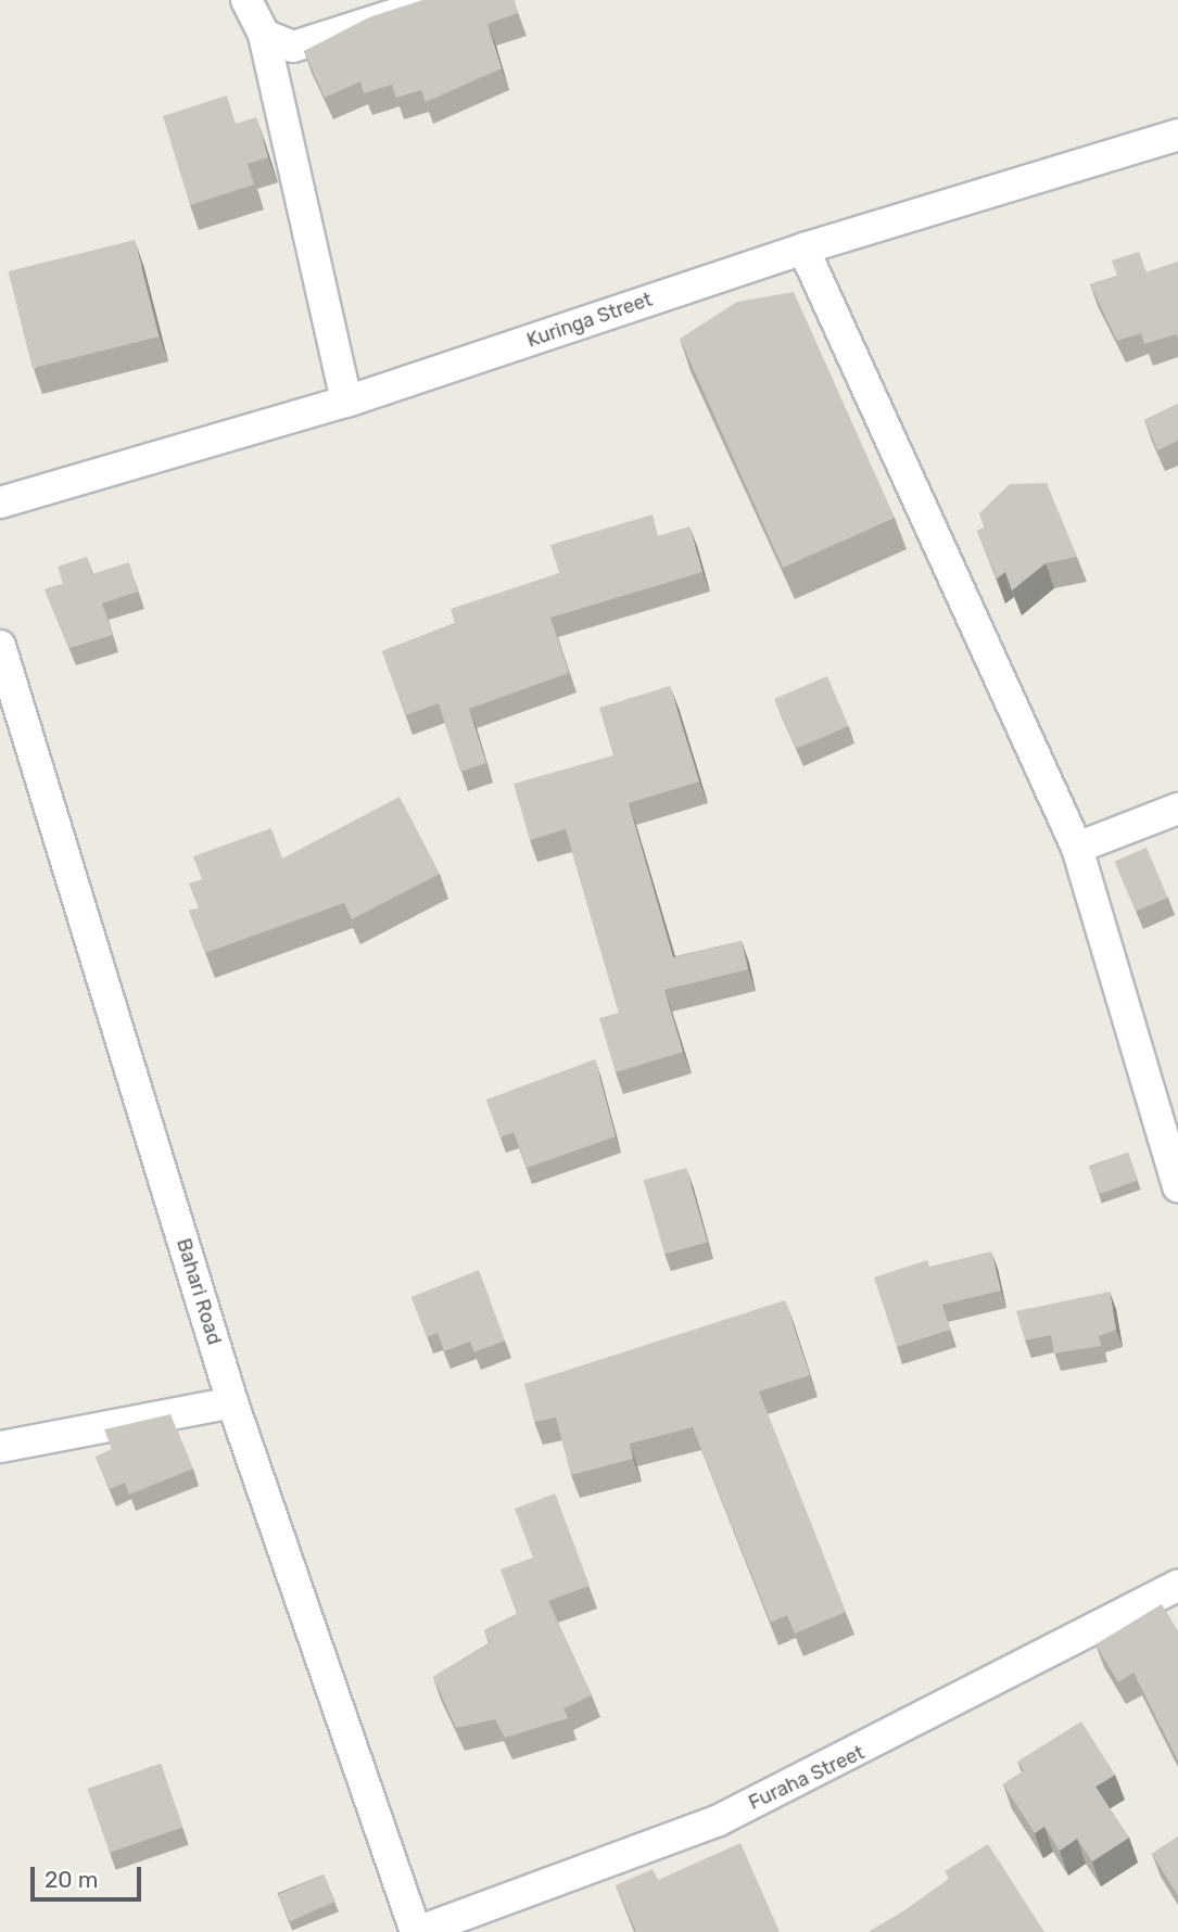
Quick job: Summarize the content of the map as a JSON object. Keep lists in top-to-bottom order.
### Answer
{
  "streets": {
    "street": ["Kuringa Street", "Bahari Road", "Furaha Street"]
  },
  "crossings": [
    ["Bahari Road", "Furaha Street"]
  ],
  "scale_bar": "20 m"
}
